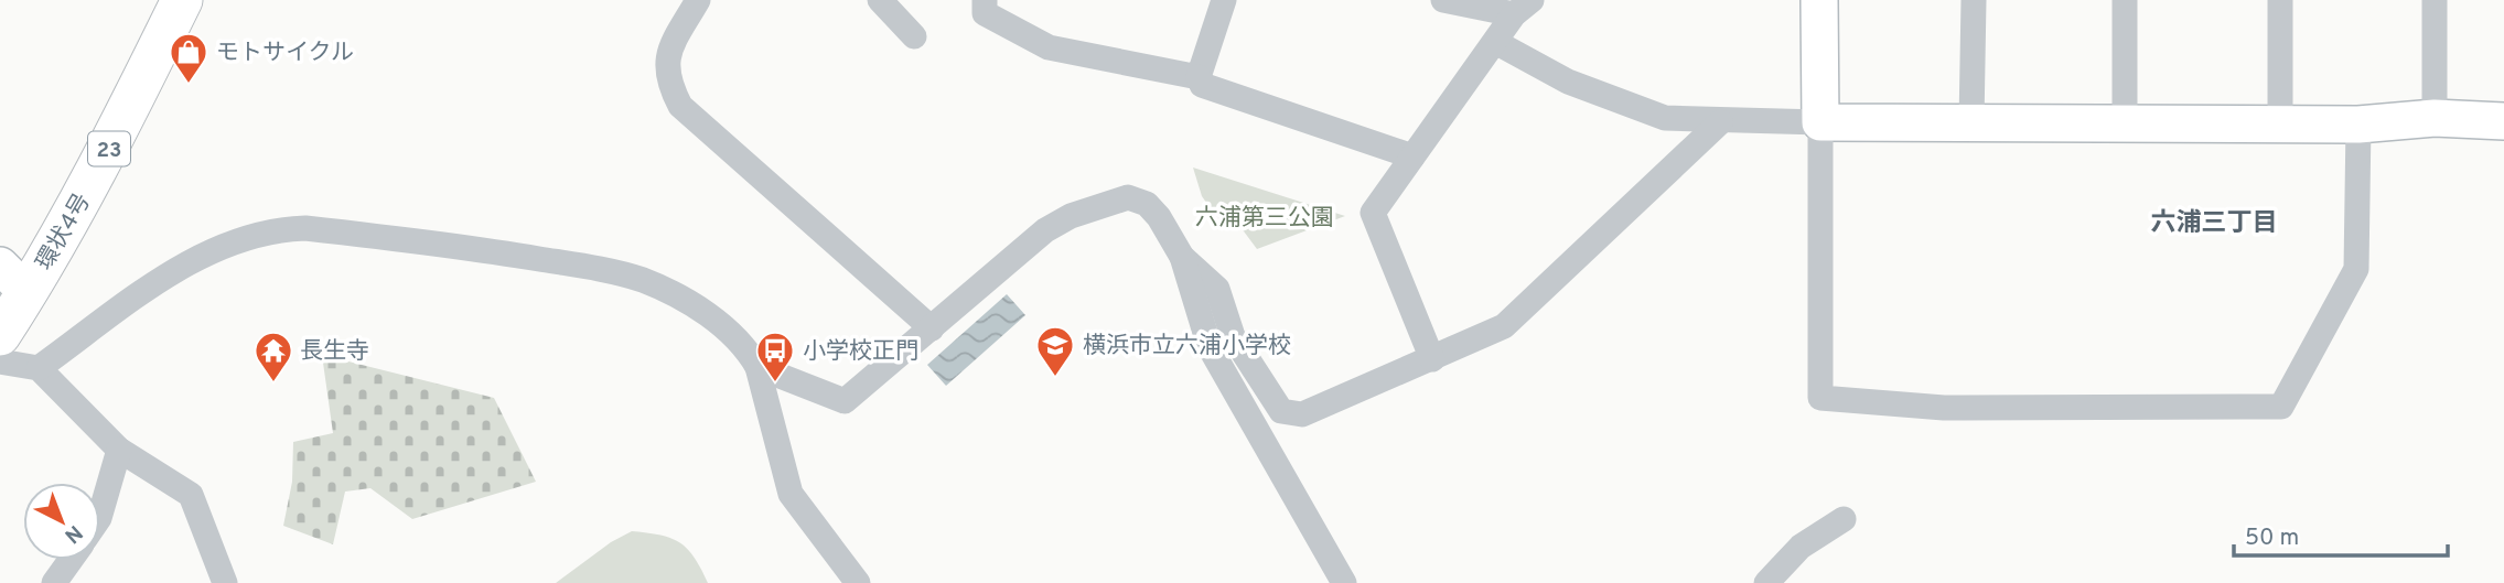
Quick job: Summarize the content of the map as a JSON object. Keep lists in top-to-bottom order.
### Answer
{
  "streets": {
    "main road": ["23", "環状4号"]
  },
  "districts": ["六浦三丁目"],
  "parks": ["六浦第三公園"],
  "places": {
    "shop": ["モトサイクル"],
    "school or university": ["横浜市立六浦小学校"],
    "temple": ["長生寺"],
    "bus stop": ["小学校正門"]
  },
  "scale_bar": "50 m",
  "north": "bottom right"
}
